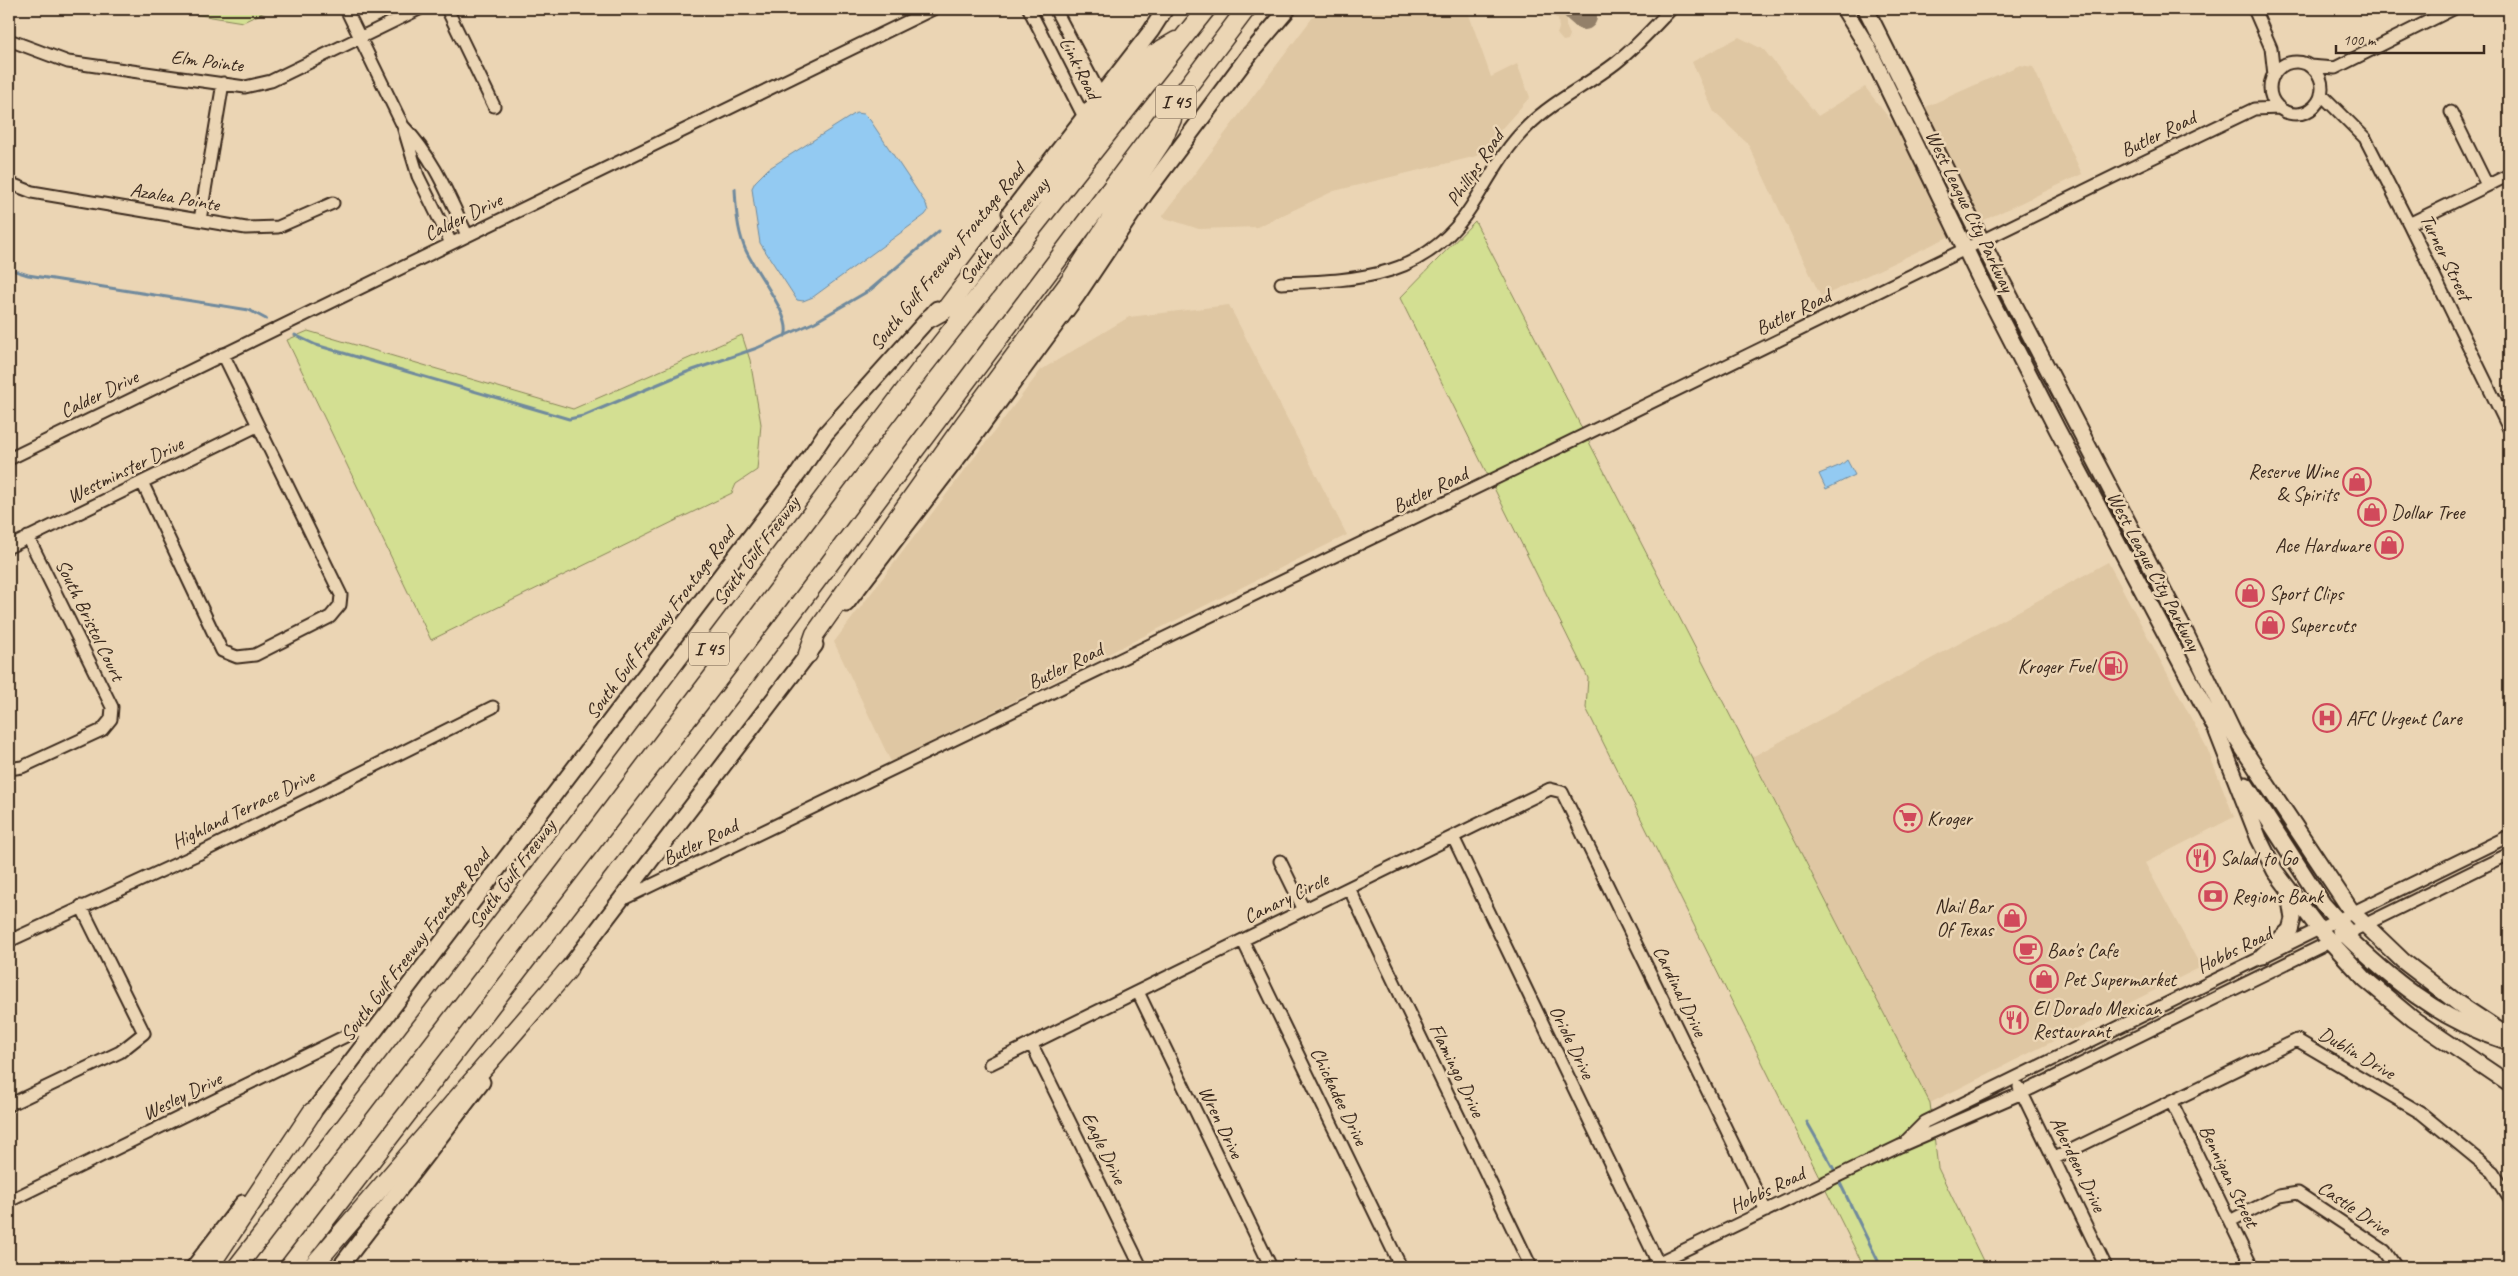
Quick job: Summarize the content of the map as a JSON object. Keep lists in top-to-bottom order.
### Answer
{
  "streets": {
    "highway": ["I 45", "South Gulf Freeway"],
    "main road": ["West League City Parkway", "South Gulf Freeway Frontage Road"],
    "street": [
      "Elm Pointe",
      "Link Road",
      "Butler Road",
      "Phillips Road",
      "Azalea Pointe",
      "Calder Drive",
      "Turner Street",
      "Westminster Drive",
      "South Bristol Court",
      "Highland Terrace Drive",
      "Canary Circle",
      "Hobbs Road",
      "Cardinal Drive",
      "Oriole Drive",
      "Dublin Drive",
      "Flamingo Drive",
      "Wesley Drive",
      "Chickadee Drive",
      "Wren Drive",
      "Eagle Drive",
      "Aberdeen Drive",
      "Bennigan Street",
      "Castle Drive"
    ]
  },
  "crossings": [
    ["Link Road", "South Gulf Freeway Frontage Road"],
    ["Butler Road", "West League City Parkway"],
    ["Butler Road", "Turner Street"],
    ["West League City Parkway", "Hobbs Road"],
    ["South Gulf Freeway Frontage Road", "Wesley Drive"],
    ["Westminster Drive", "South Bristol Court"],
    ["Canary Circle", "Cardinal Drive"],
    ["Canary Circle", "Oriole Drive"],
    ["Canary Circle", "Flamingo Drive"],
    ["Canary Circle", "Chickadee Drive"],
    ["Canary Circle", "Wren Drive"],
    ["Canary Circle", "Eagle Drive"],
    ["Hobbs Road", "Cardinal Drive"],
    ["Hobbs Road", "Oriole Drive"],
    ["Hobbs Road", "Aberdeen Drive"],
    ["Dublin Drive", "Aberdeen Drive"],
    ["Dublin Drive", "Bennigan Street"],
    ["Bennigan Street", "Castle Drive"]
  ],
  "places": {
    "shop": [
      "Reserve Wine & Spirits",
      "Dollar Tree",
      "Ace Hardware",
      "Sport Clips",
      "Supercuts",
      "Nail Bar Of Texas",
      "Pet Supermarket"
    ],
    "fuel station": ["Kroger Fuel"],
    "hospital": ["AFC Urgent Care"],
    "supermarket": ["Kroger"],
    "restaurant": ["Salad to Go", "El Dorado Mexican Restaurant"],
    "bank": ["Regions Bank"],
    "cafe": ["Bao's Cafe"]
  },
  "scale_bar": "100 m"
}
